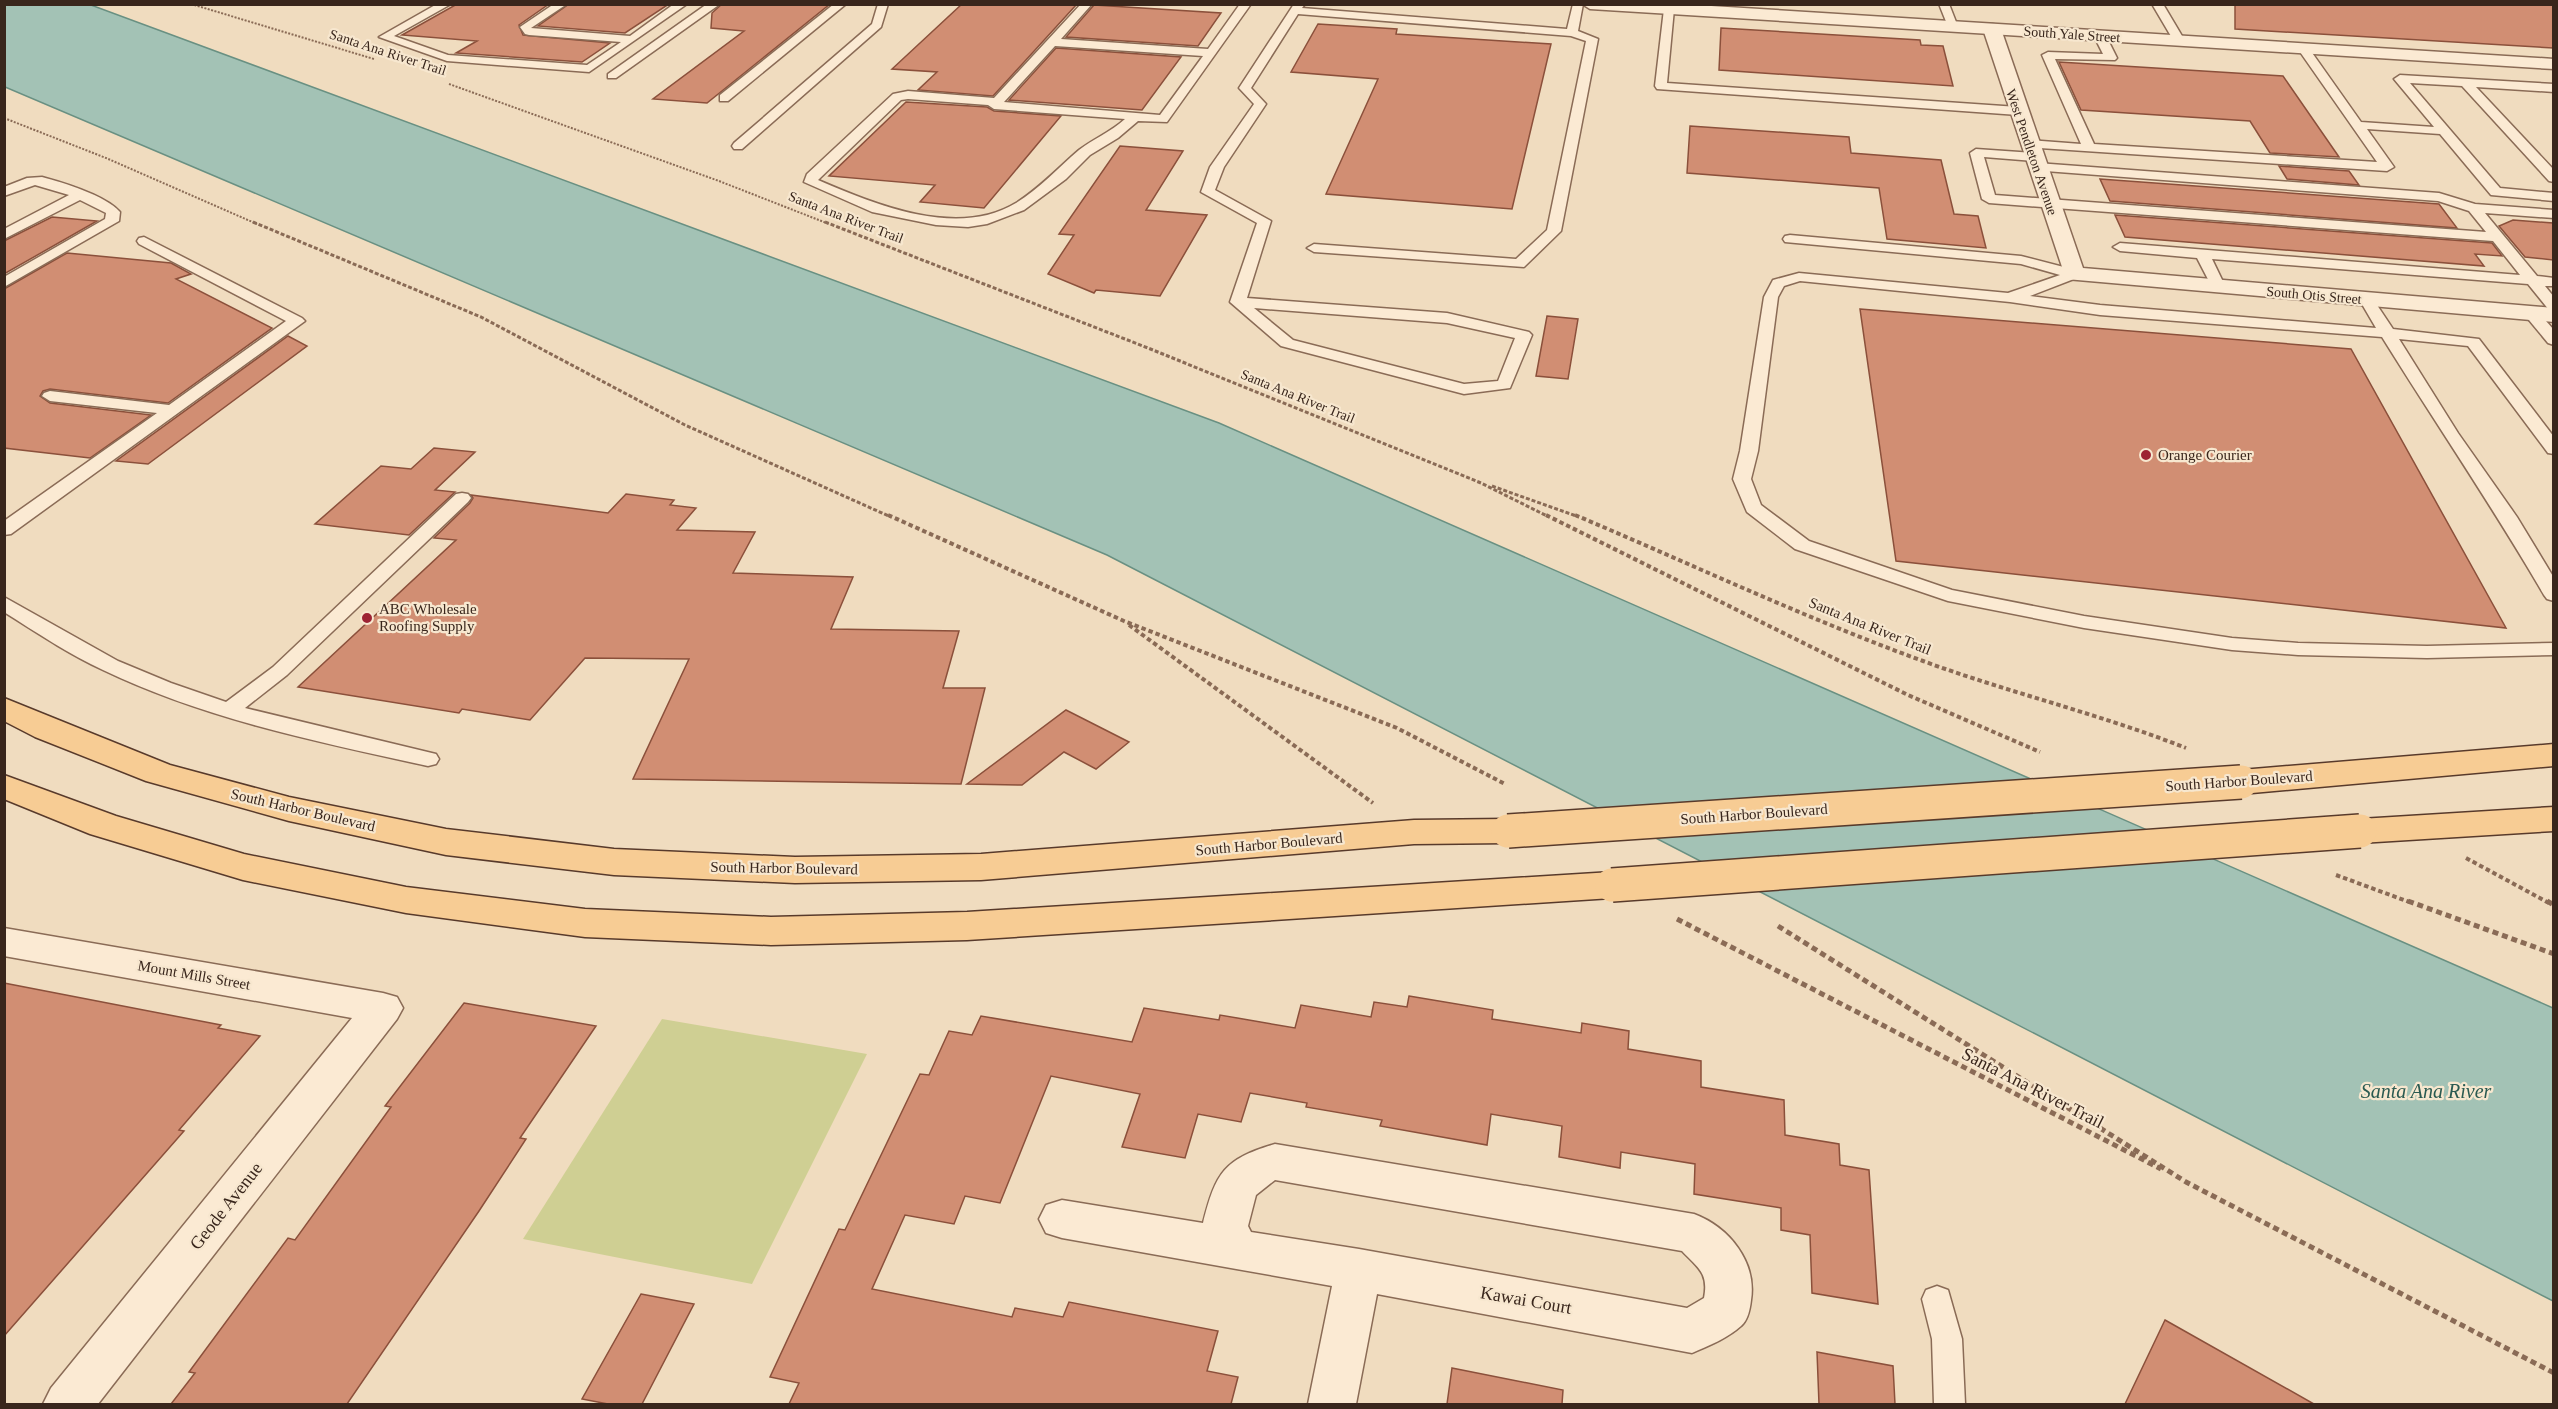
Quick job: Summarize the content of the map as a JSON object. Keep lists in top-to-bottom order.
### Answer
{
  "streets": {
    "main road": ["South Harbor Boulevard"],
    "street": [
      "South Yale Street",
      "West Pendleton Avenue",
      "South Otis Street",
      "Mount Mills Street",
      "Geode Avenue",
      "Kawai Court"
    ],
    "path": ["Santa Ana River Trail"]
  },
  "crossings": [
    ["South Yale Street", "West Pendleton Avenue"],
    ["West Pendleton Avenue", "South Otis Street"],
    ["Mount Mills Street", "Geode Avenue"]
  ],
  "water": ["Santa Ana River"],
  "places": ["Orange Courier", "ABC Wholesale Roofing Supply"]
}
